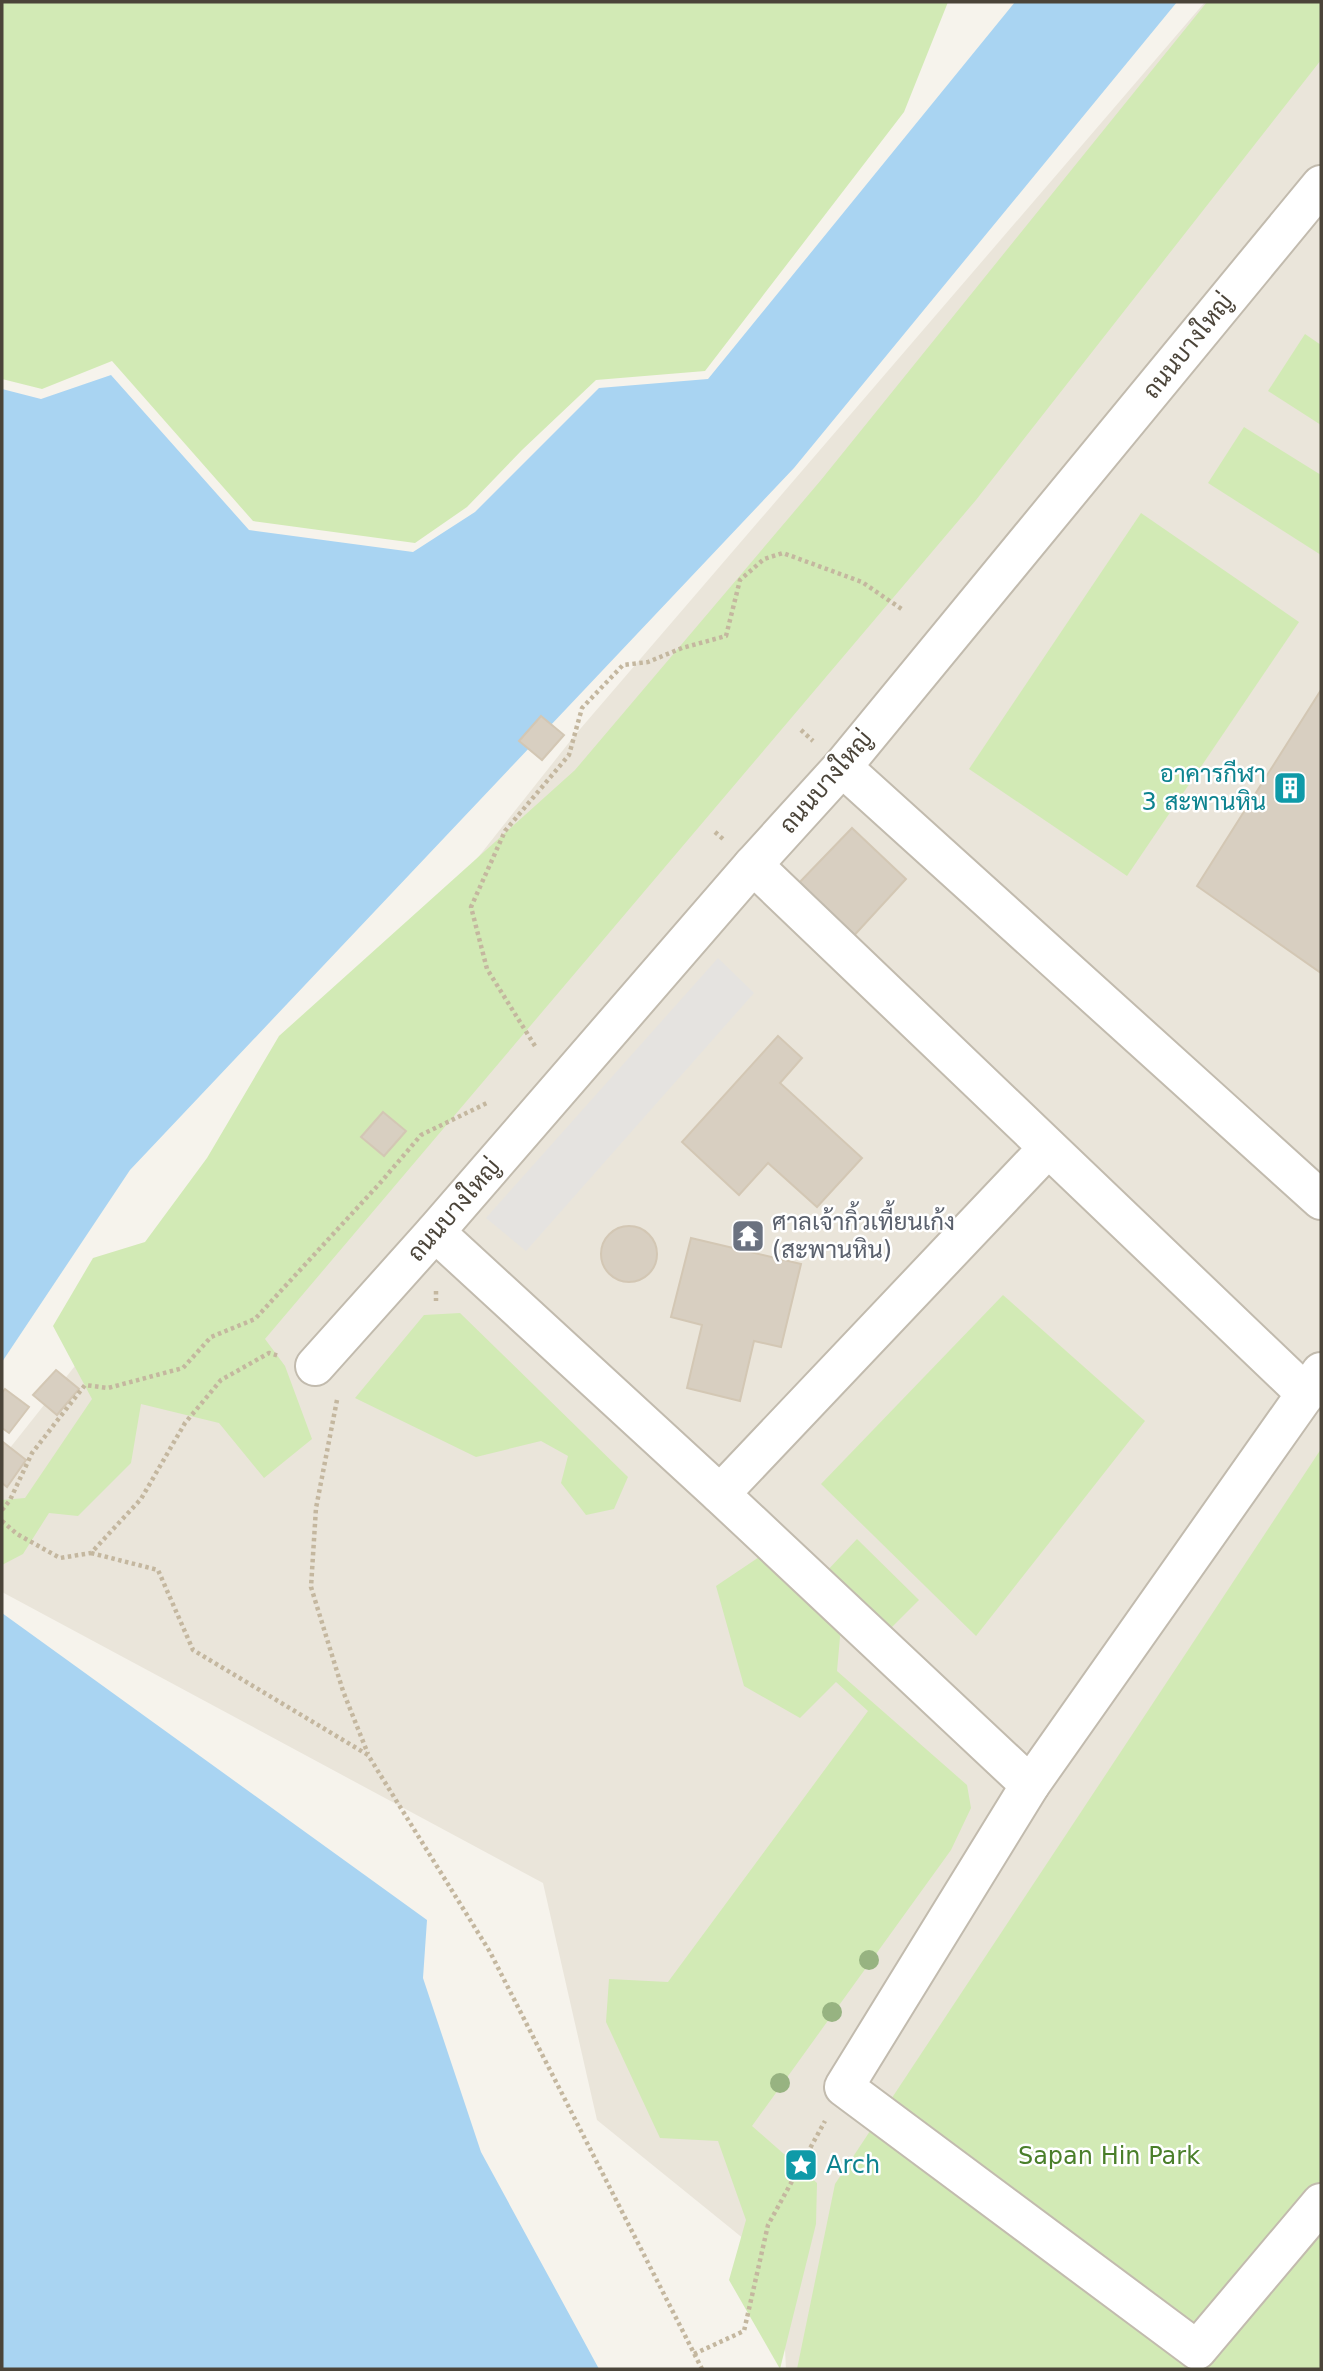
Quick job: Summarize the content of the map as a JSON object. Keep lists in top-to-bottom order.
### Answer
{
  "streets": {
    "street": ["ถนนบางใหญ่"]
  },
  "parks": ["Sapan Hin Park"],
  "places": {
    "building": ["อาคารกีฬา 3 สะพานหิน"],
    "temple": ["ศาลเจ้ากิ้วเที้ยนเก้ง (สะพานหิน)"],
    "place": ["Arch"]
  }
}
